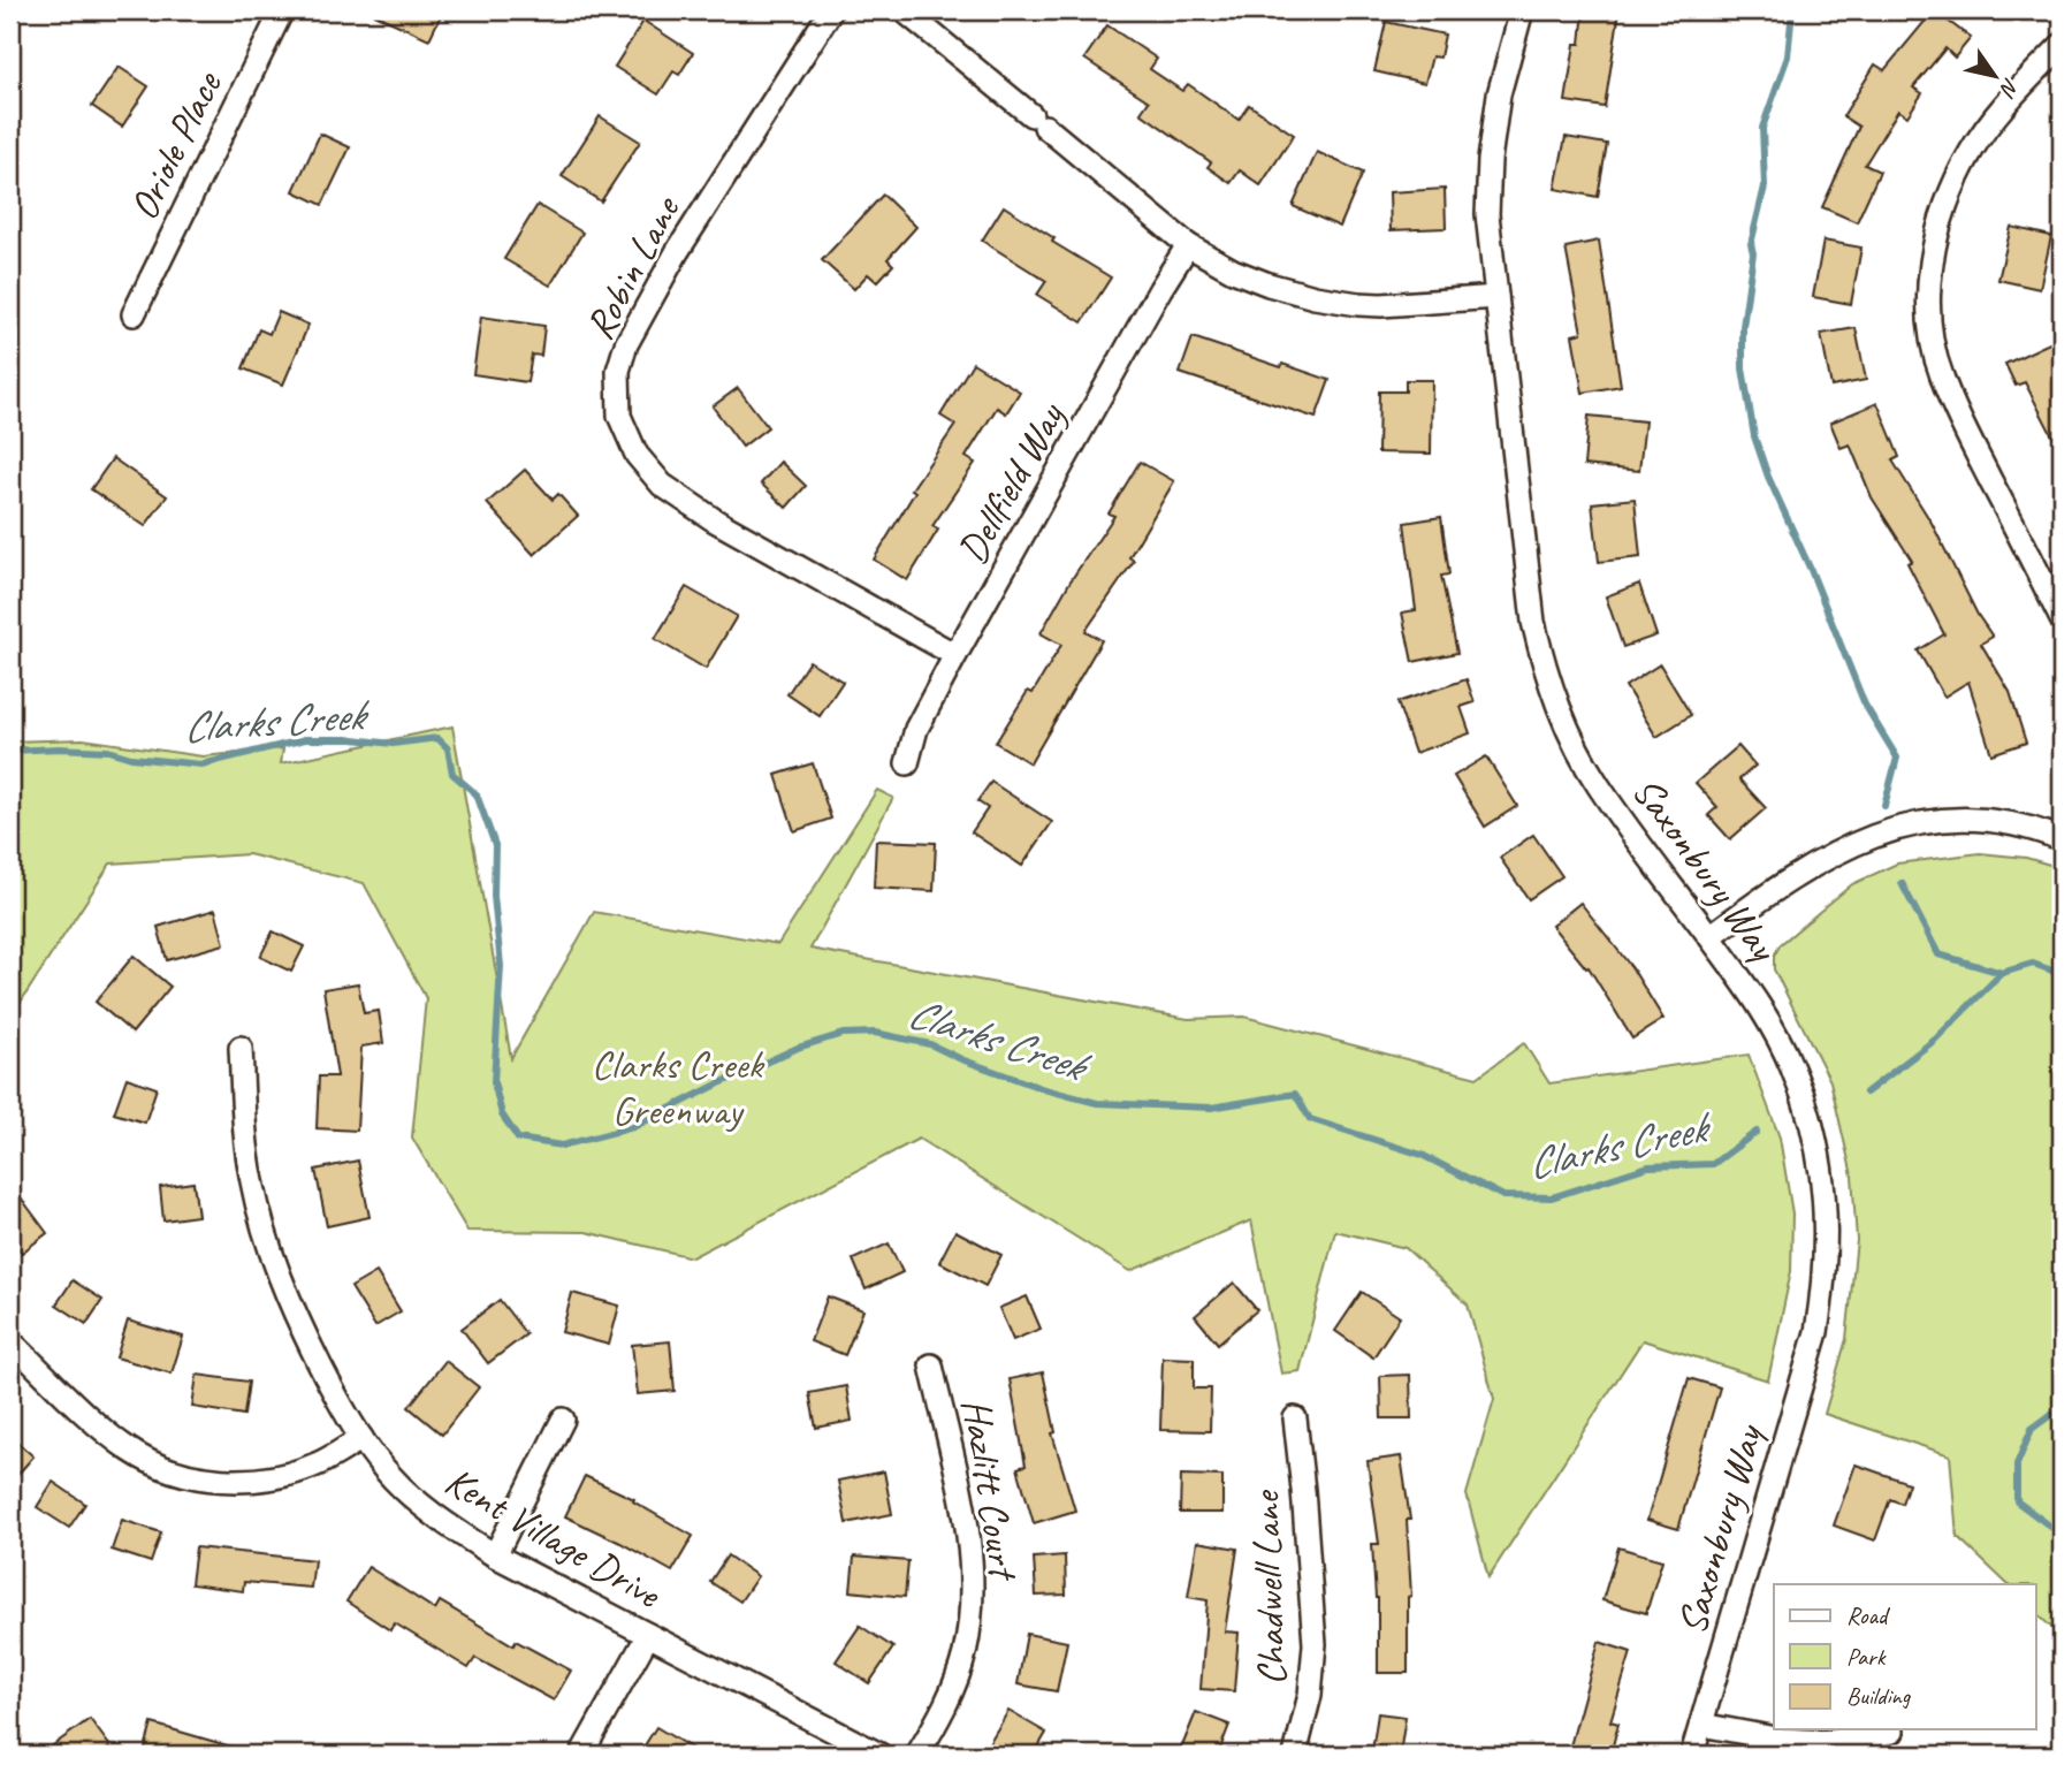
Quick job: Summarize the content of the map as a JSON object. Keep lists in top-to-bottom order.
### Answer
{
  "streets": {
    "street": [
      "Oriole Place",
      "Robin Lane",
      "Dellfield Way",
      "Saxonbury Way",
      "Hazlitt Court",
      "Kent Village Drive",
      "Chadwell Lane"
    ]
  },
  "crossings": [
    ["Robin Lane", "Dellfield Way"]
  ],
  "water": ["Clarks Creek"],
  "parks": ["Clarks Creek Greenway"],
  "legend": ["Road", "Park", "Building"],
  "north": "bottom right"
}
